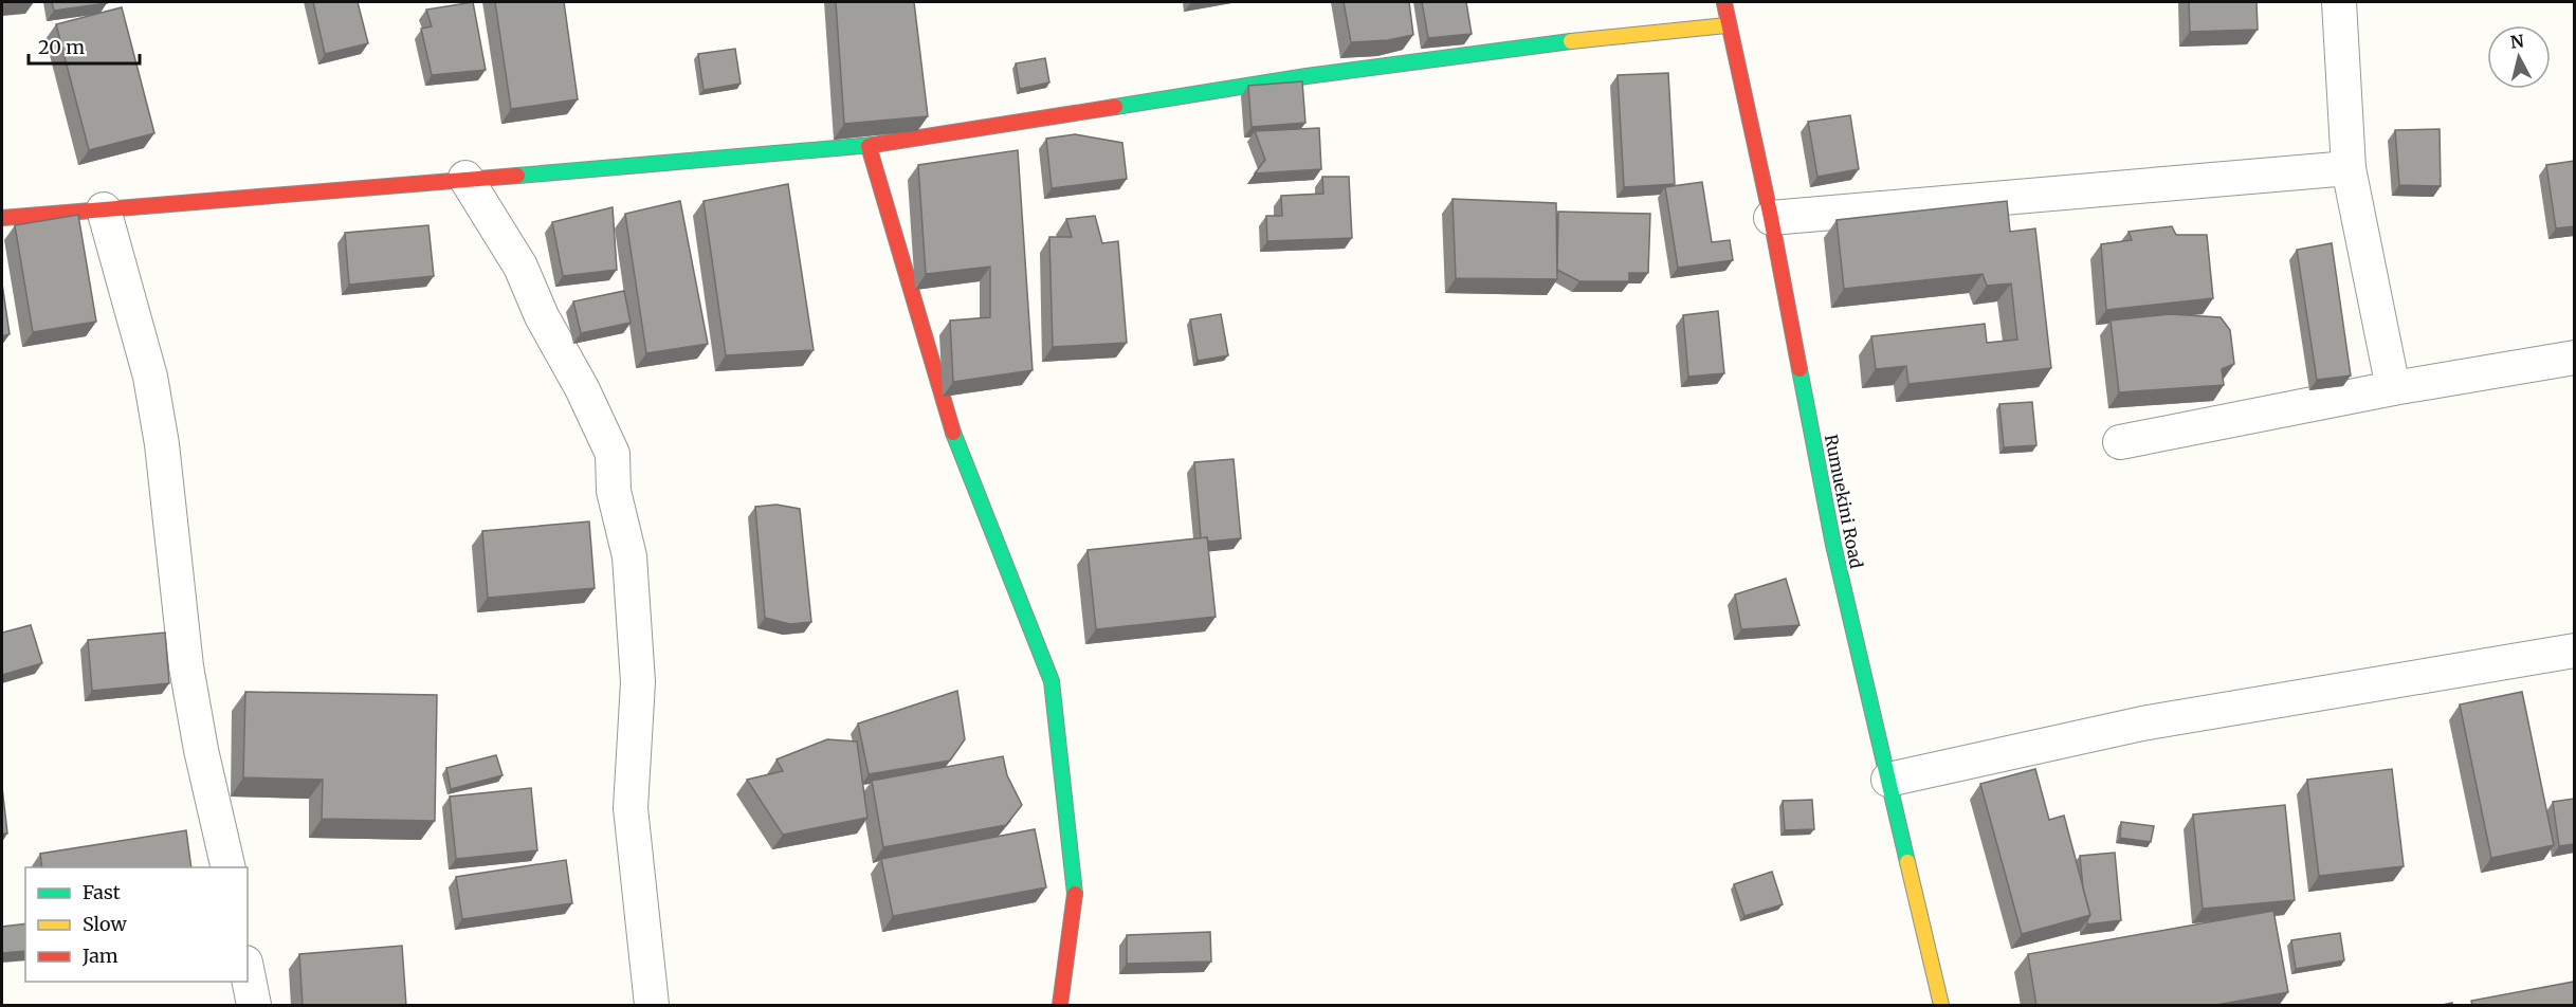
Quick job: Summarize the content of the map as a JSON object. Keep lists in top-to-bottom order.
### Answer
{
  "streets": {
    "street": ["Rumuekini Road"]
  },
  "legend": ["Fast", "Slow", "Jam"],
  "scale_bar": "20 m",
  "north": "top"
}
